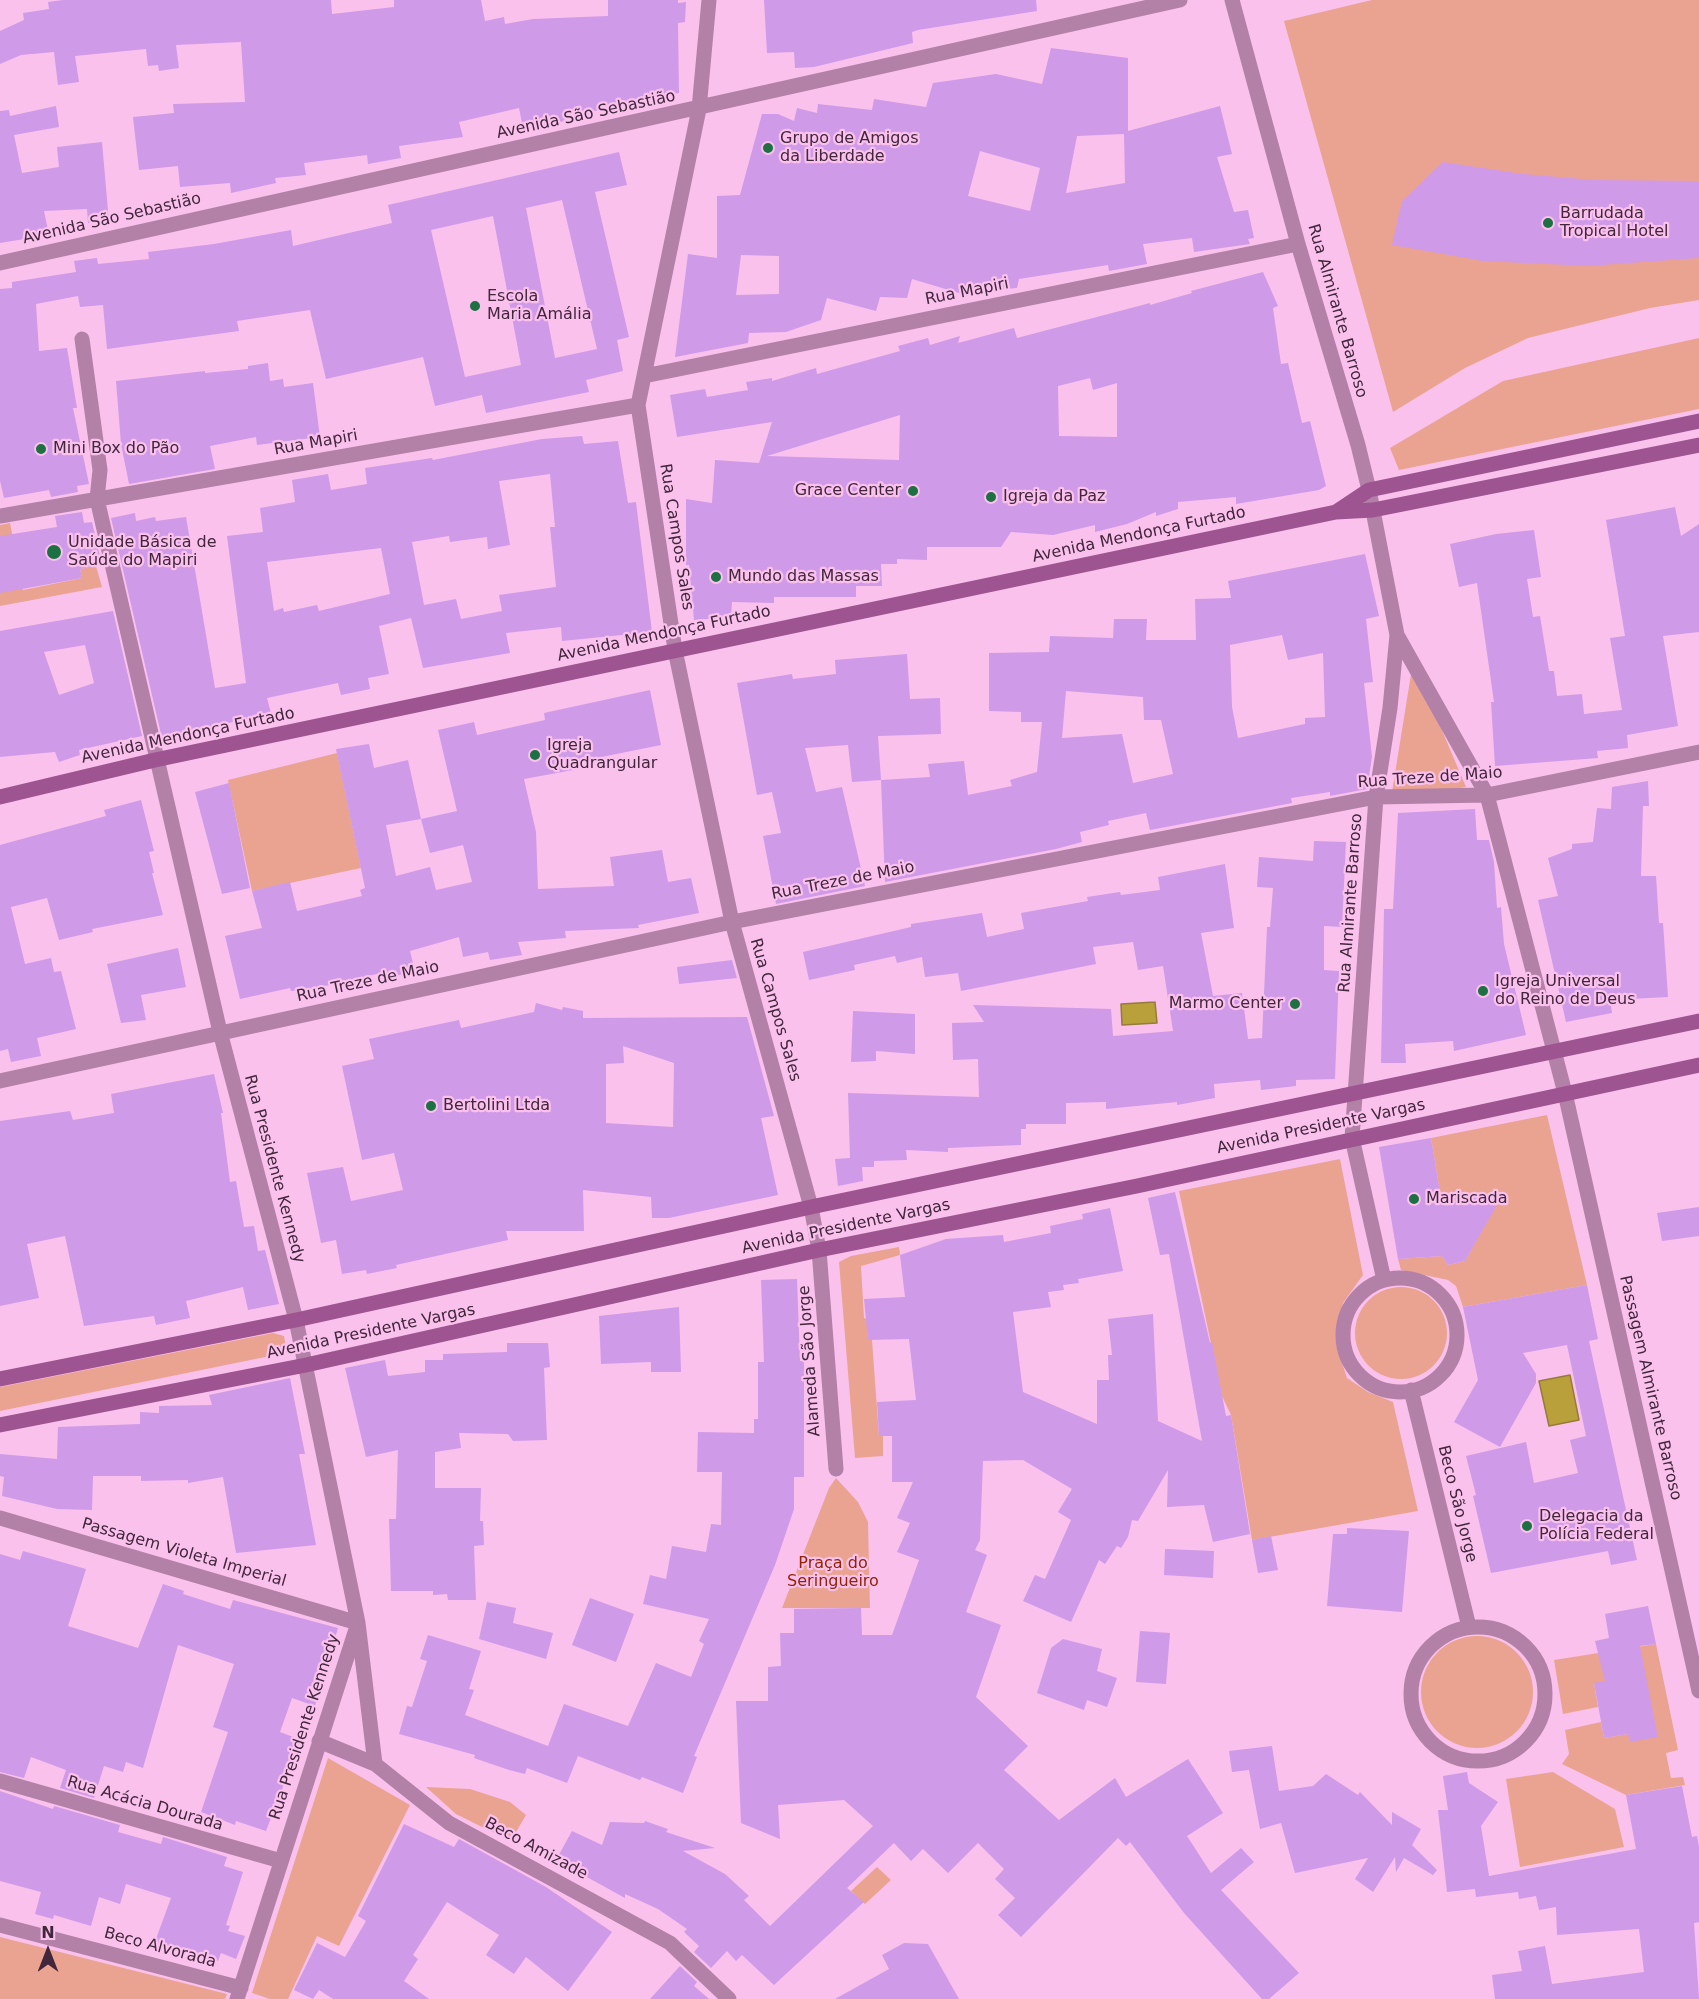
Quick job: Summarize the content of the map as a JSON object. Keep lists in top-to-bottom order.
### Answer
{
  "streets": {
    "street": [
      "Avenida São Sebastião",
      "Rua Mapiri",
      "Rua Almirante Barroso",
      "Avenida Mendonça Furtado",
      "Rua Campos Sales",
      "Rua Treze de Maio",
      "Avenida Presidente Vargas",
      "Rua Presidente Kennedy",
      "Alameda São Jorge",
      "Passagem Almirante Barroso",
      "Beco São Jorge",
      "Passagem Violeta Imperial",
      "Rua Acácia Dourada",
      "Beco Amizade",
      "Beco Alvorada"
    ]
  },
  "crossings": [
    ["Avenida São Sebastião", "Rua Campos Sales"],
    ["Rua Mapiri", "Rua Almirante Barroso"],
    ["Rua Mapiri", "Rua Campos Sales"],
    ["Rua Mapiri", "Rua Presidente Kennedy"],
    ["Rua Almirante Barroso", "Avenida Mendonça Furtado"],
    ["Rua Almirante Barroso", "Rua Treze de Maio"],
    ["Rua Almirante Barroso", "Avenida Presidente Vargas"],
    ["Rua Almirante Barroso", "Passagem Almirante Barroso"],
    ["Avenida Mendonça Furtado", "Rua Campos Sales"],
    ["Avenida Mendonça Furtado", "Rua Presidente Kennedy"],
    ["Rua Campos Sales", "Rua Treze de Maio"],
    ["Rua Campos Sales", "Avenida Presidente Vargas"],
    ["Rua Campos Sales", "Alameda São Jorge"],
    ["Rua Treze de Maio", "Rua Presidente Kennedy"],
    ["Avenida Presidente Vargas", "Rua Presidente Kennedy"],
    ["Avenida Presidente Vargas", "Alameda São Jorge"],
    ["Avenida Presidente Vargas", "Passagem Almirante Barroso"],
    ["Rua Presidente Kennedy", "Passagem Violeta Imperial"],
    ["Rua Presidente Kennedy", "Rua Acácia Dourada"],
    ["Rua Presidente Kennedy", "Beco Amizade"],
    ["Rua Presidente Kennedy", "Beco Alvorada"]
  ],
  "parks": ["Praça do Seringueiro"],
  "places": [
    "Grupo de Amigos da Liberdade",
    "Barrudada Tropical Hotel",
    "Escola Maria Amália",
    "Mini Box do Pão",
    "Grace Center",
    "Igreja da Paz",
    "Unidade Básica de Saúde do Mapiri",
    "Mundo das Massas",
    "Igreja Quadrangular",
    "Igreja Universal do Reino de Deus",
    "Marmo Center",
    "Bertolini Ltda",
    "Mariscada",
    "Delegacia da Polícia Federal"
  ],
  "north": "top"
}
